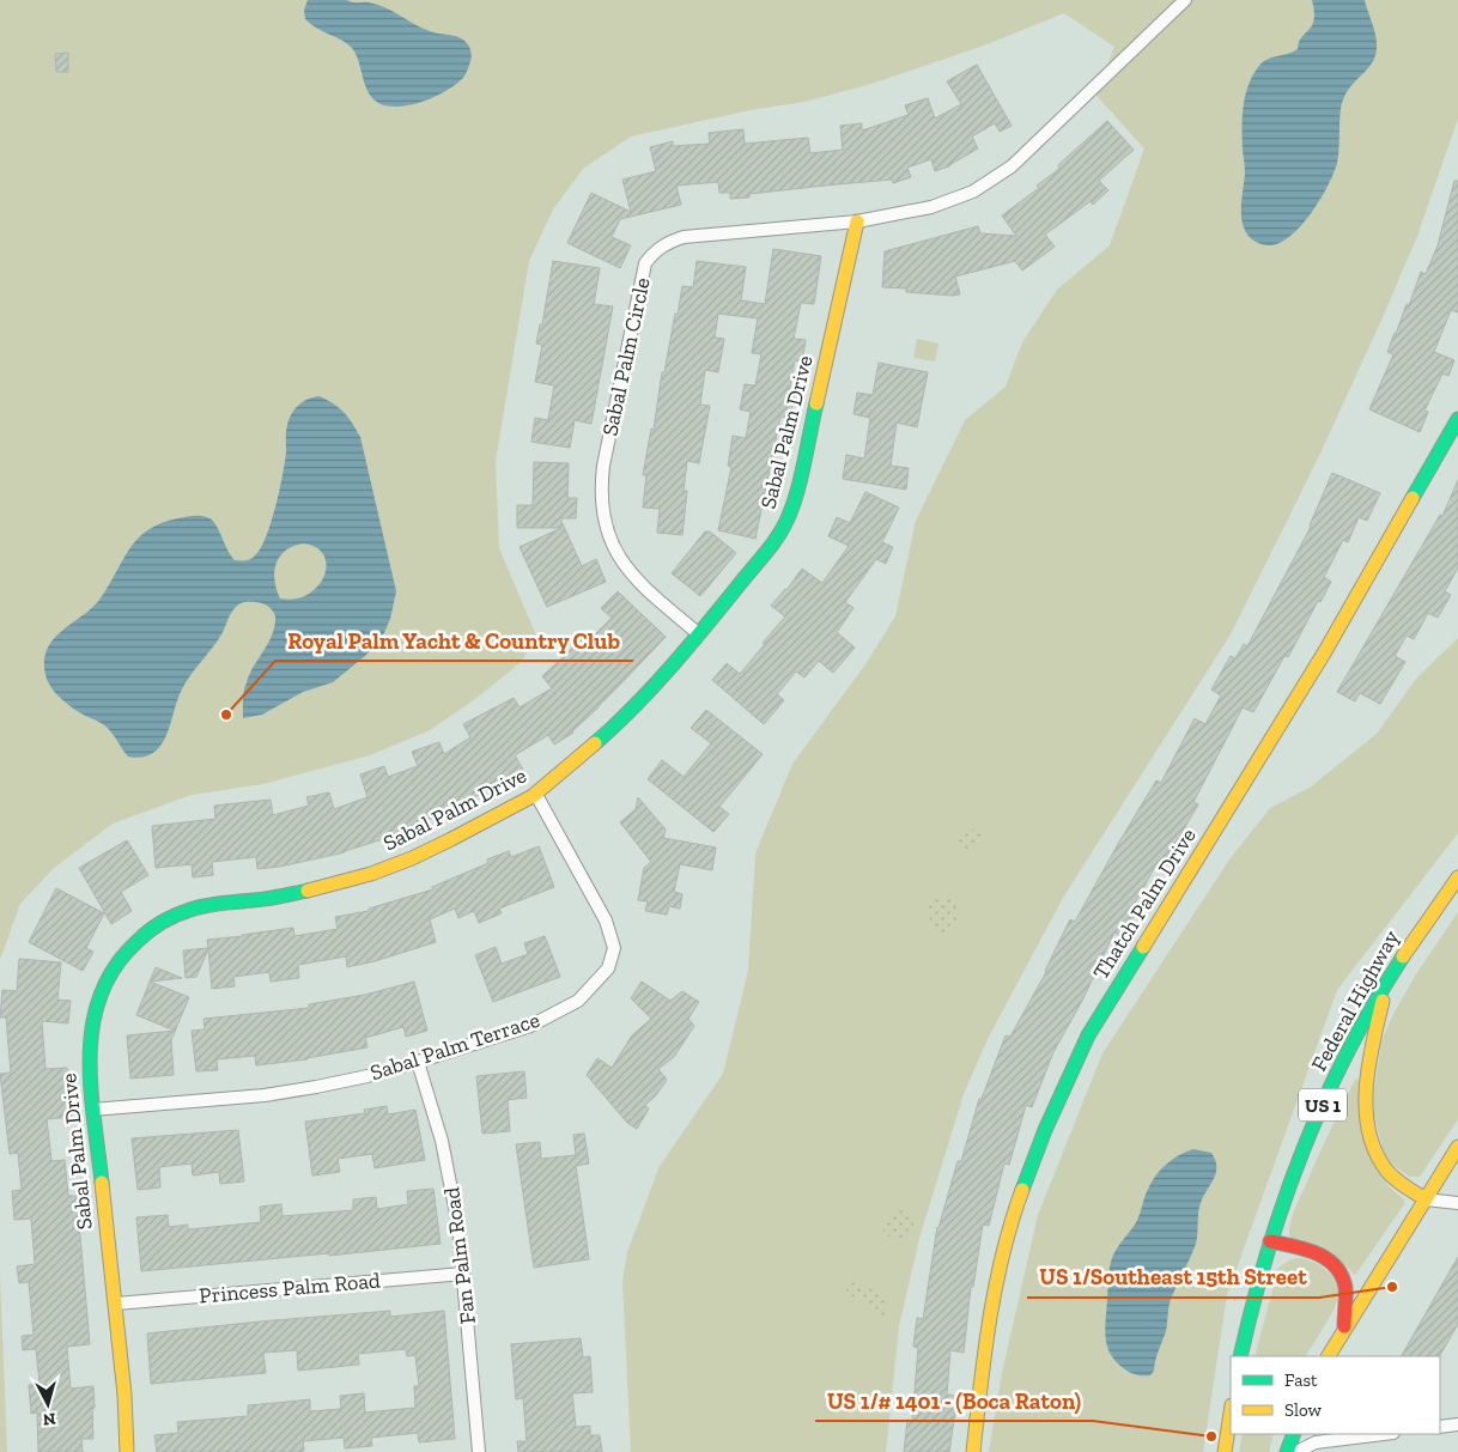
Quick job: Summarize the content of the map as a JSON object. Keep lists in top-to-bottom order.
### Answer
{
  "streets": {
    "street": [
      "Sabal Palm Circle",
      "Sabal Palm Drive",
      "Thatch Palm Drive",
      "Federal Highway",
      "Sabal Palm Terrace",
      "US 1",
      "Fan Palm Road",
      "Princess Palm Road"
    ]
  },
  "crossings": [
    ["Sabal Palm Circle", "Sabal Palm Drive"],
    ["Sabal Palm Drive", "Sabal Palm Terrace"],
    ["Sabal Palm Drive", "Princess Palm Road"],
    ["Sabal Palm Terrace", "Fan Palm Road"],
    ["Fan Palm Road", "Princess Palm Road"]
  ],
  "places": ["Royal Palm Yacht & Country Club", "US 1/Southeast 15th Street", "US 1/# 1401 - (Boca Raton)"],
  "legend": ["Fast", "Slow"],
  "north": "bottom"
}
